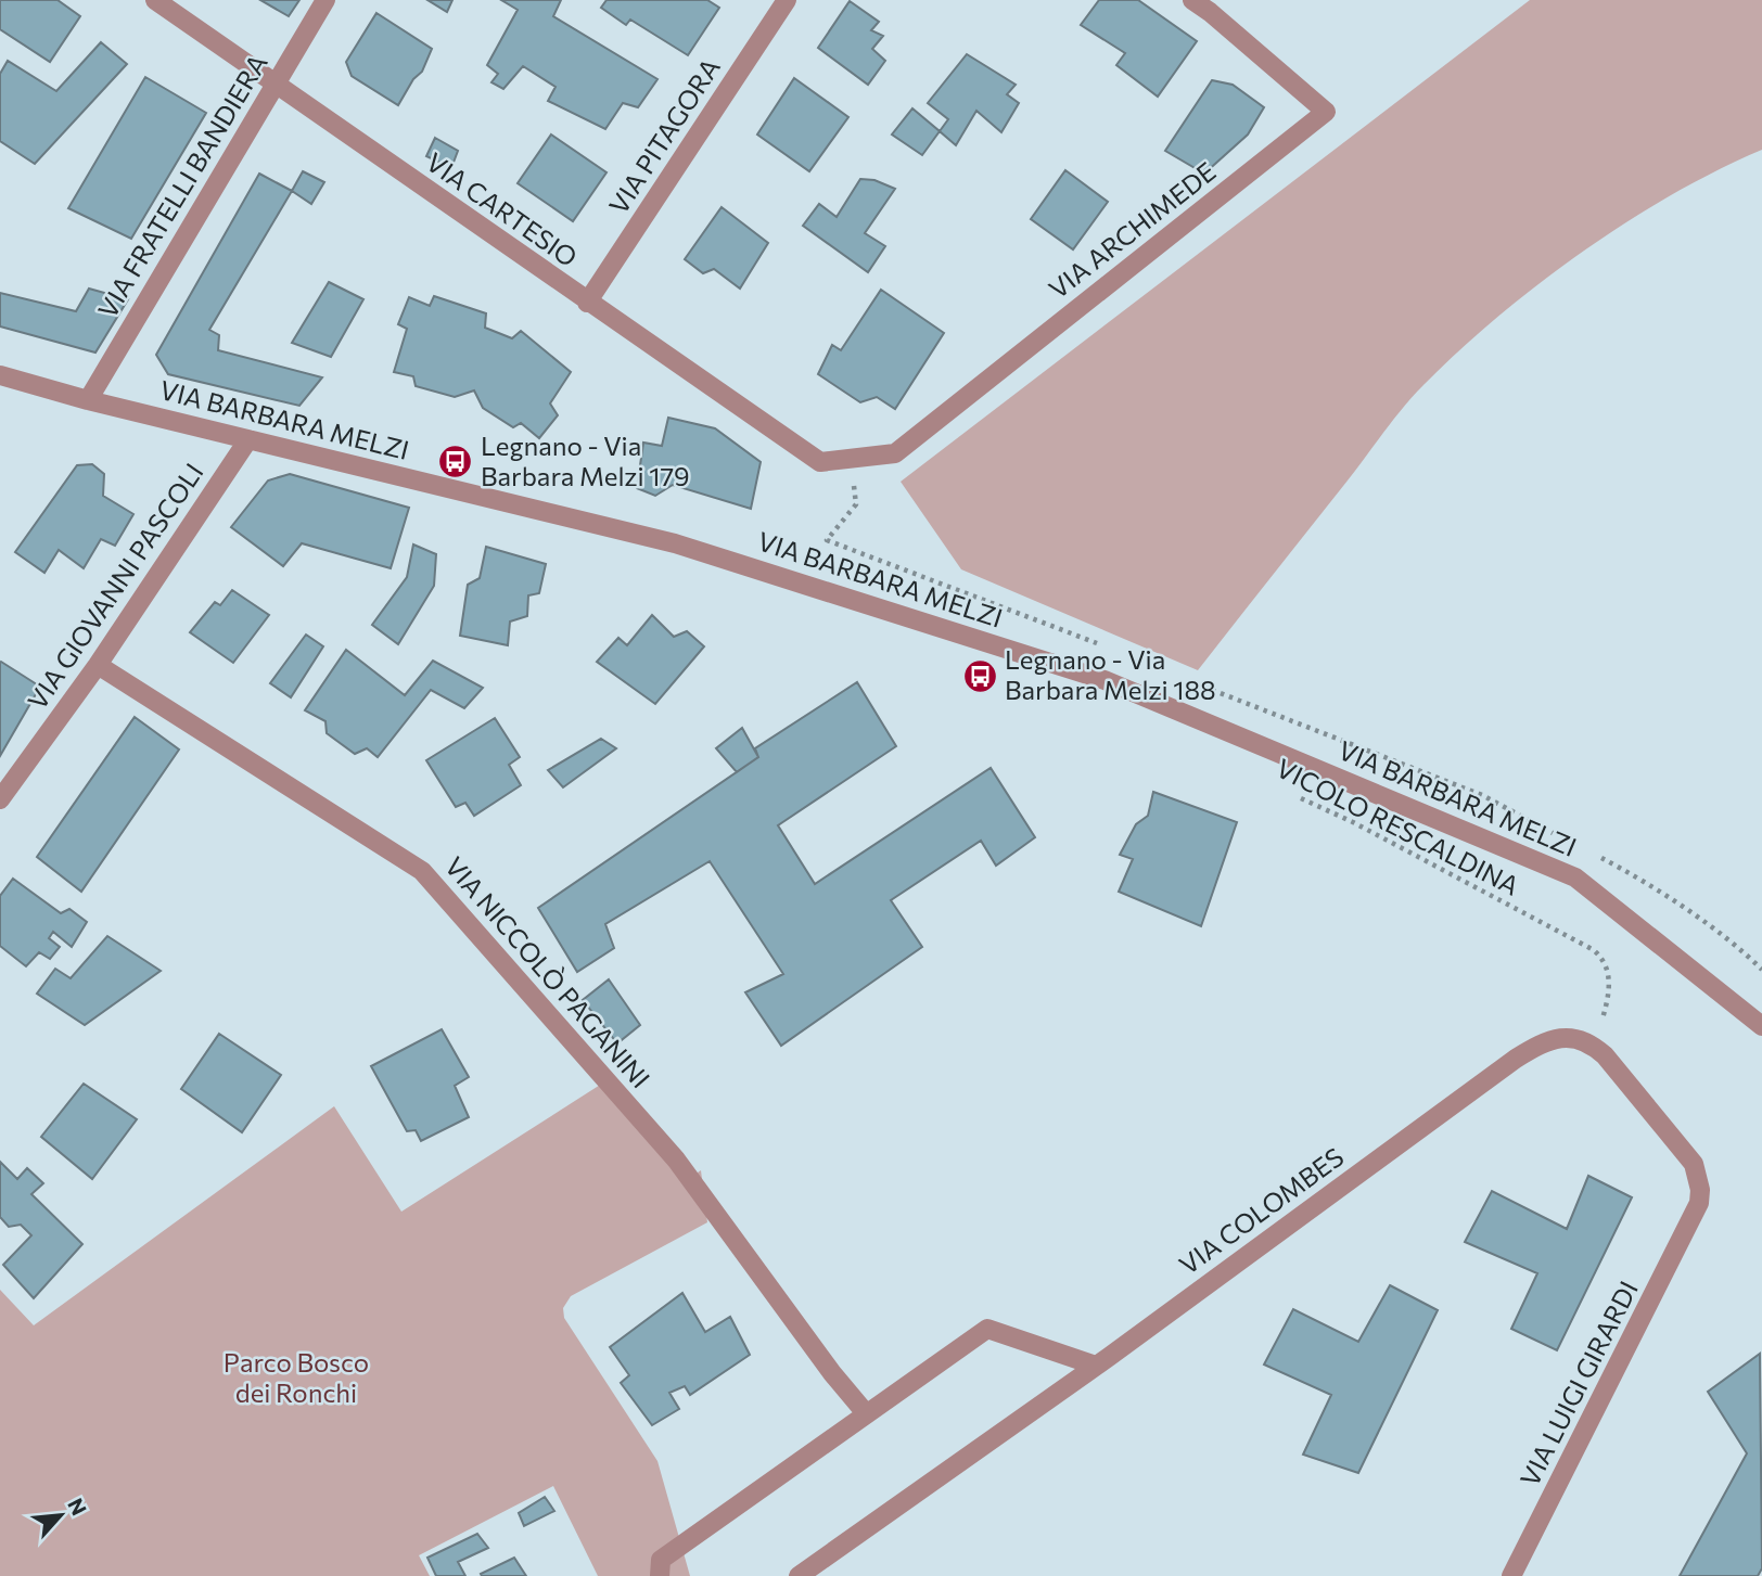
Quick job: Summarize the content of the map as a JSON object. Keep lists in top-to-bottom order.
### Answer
{
  "streets": {
    "street": [
      "VIA PITAGORA",
      "VIA FRATELLI BANDIERA",
      "VIA CARTESIO",
      "VIA ARCHIMEDE",
      "VIA BARBARA MELZI",
      "VIA GIOVANNI PASCOLI",
      "VIA NICCOLÒ PAGANINI",
      "VIA COLOMBES",
      "VIA LUIGI GIRARDI"
    ],
    "path": ["VICOLO RESCALDINA"]
  },
  "crossings": [
    ["VIA PITAGORA", "VIA CARTESIO"],
    ["VIA FRATELLI BANDIERA", "VIA CARTESIO"],
    ["VIA FRATELLI BANDIERA", "VIA BARBARA MELZI"],
    ["VIA CARTESIO", "VIA ARCHIMEDE"],
    ["VIA BARBARA MELZI", "VIA GIOVANNI PASCOLI"],
    ["VIA GIOVANNI PASCOLI", "VIA NICCOLÒ PAGANINI"],
    ["VICOLO RESCALDINA", "VIA COLOMBES"],
    ["VICOLO RESCALDINA", "VIA LUIGI GIRARDI"],
    ["VIA COLOMBES", "VIA LUIGI GIRARDI"]
  ],
  "parks": ["Parco Bosco dei Ronchi"],
  "places": {
    "bus stop": ["Legnano - Via Barbara Melzi 179", "Legnano - Via Barbara Melzi 188"]
  },
  "north": "top right"
}
